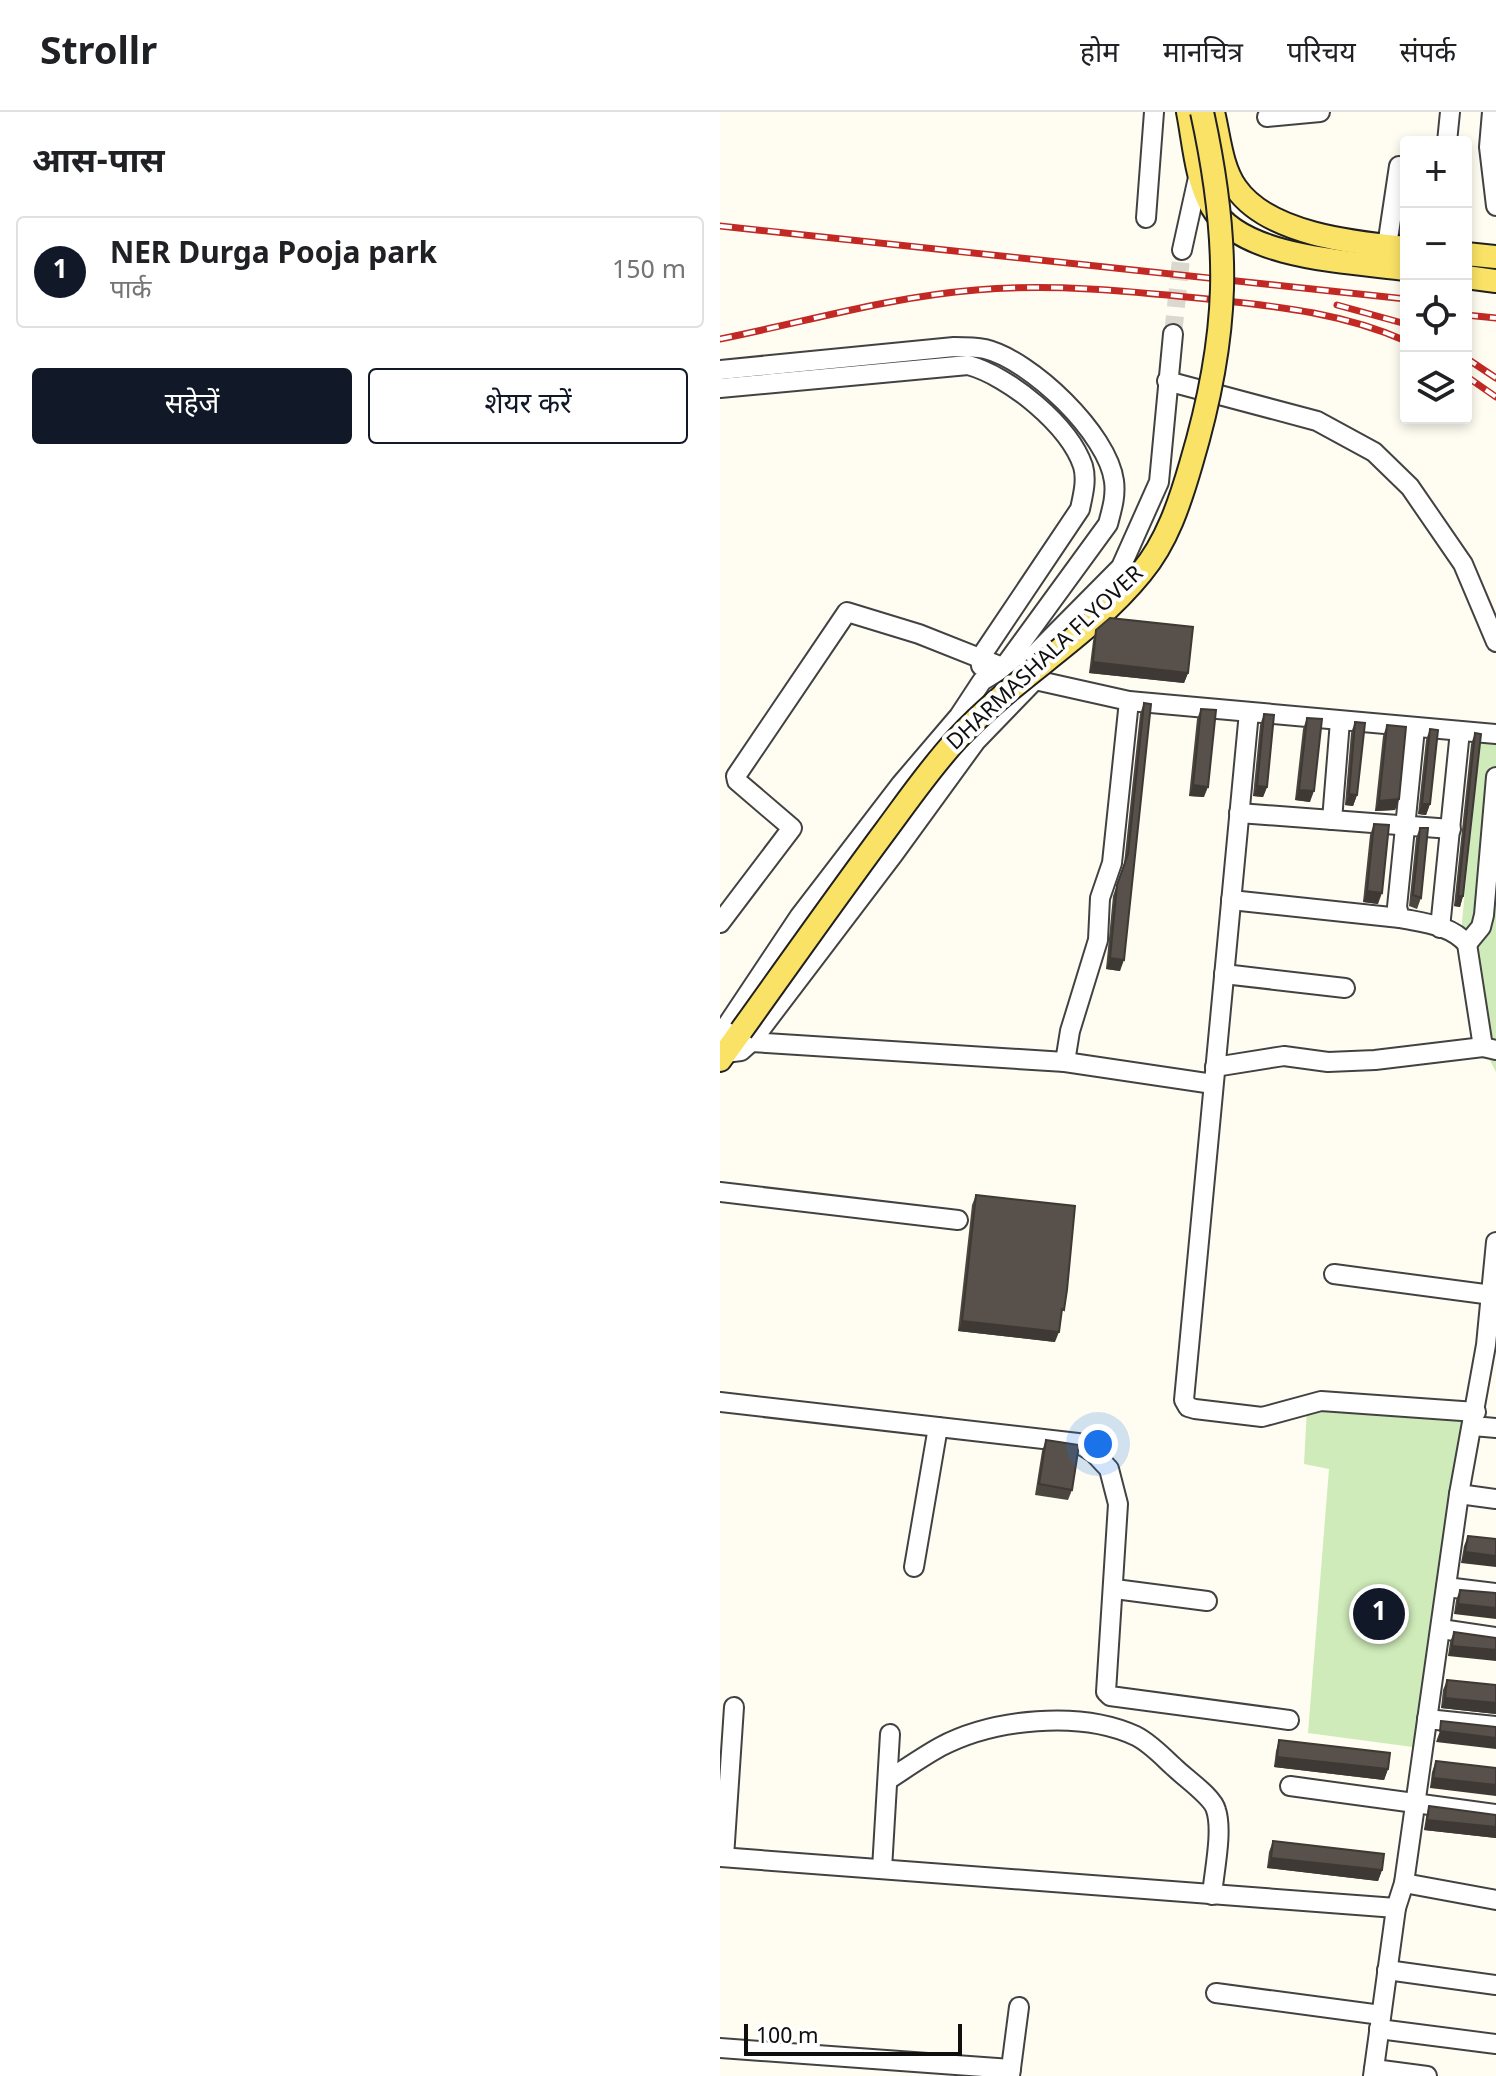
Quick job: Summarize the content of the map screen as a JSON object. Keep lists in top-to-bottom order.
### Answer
{
  "streets": {
    "main road": ["DHARMASHALA FLYOVER"]
  },
  "scale_bar": "100 m",
  "page": {
    "header": "Strollr",
    "nav": [
      "होम",
      "मानचित्र",
      "परिचय",
      "संपर्क"
    ],
    "heading": "आस-पास",
    "map_buttons": ["+", "−"],
    "list": [
      {
        "mark": "1",
        "name": "NER Durga Pooja park",
        "note": "पार्क",
        "value": "150 m"
      }
    ],
    "buttons": ["सहेजें", "शेयर करें"],
    "pins": "1",
    "scale": "100 m"
  }
}
